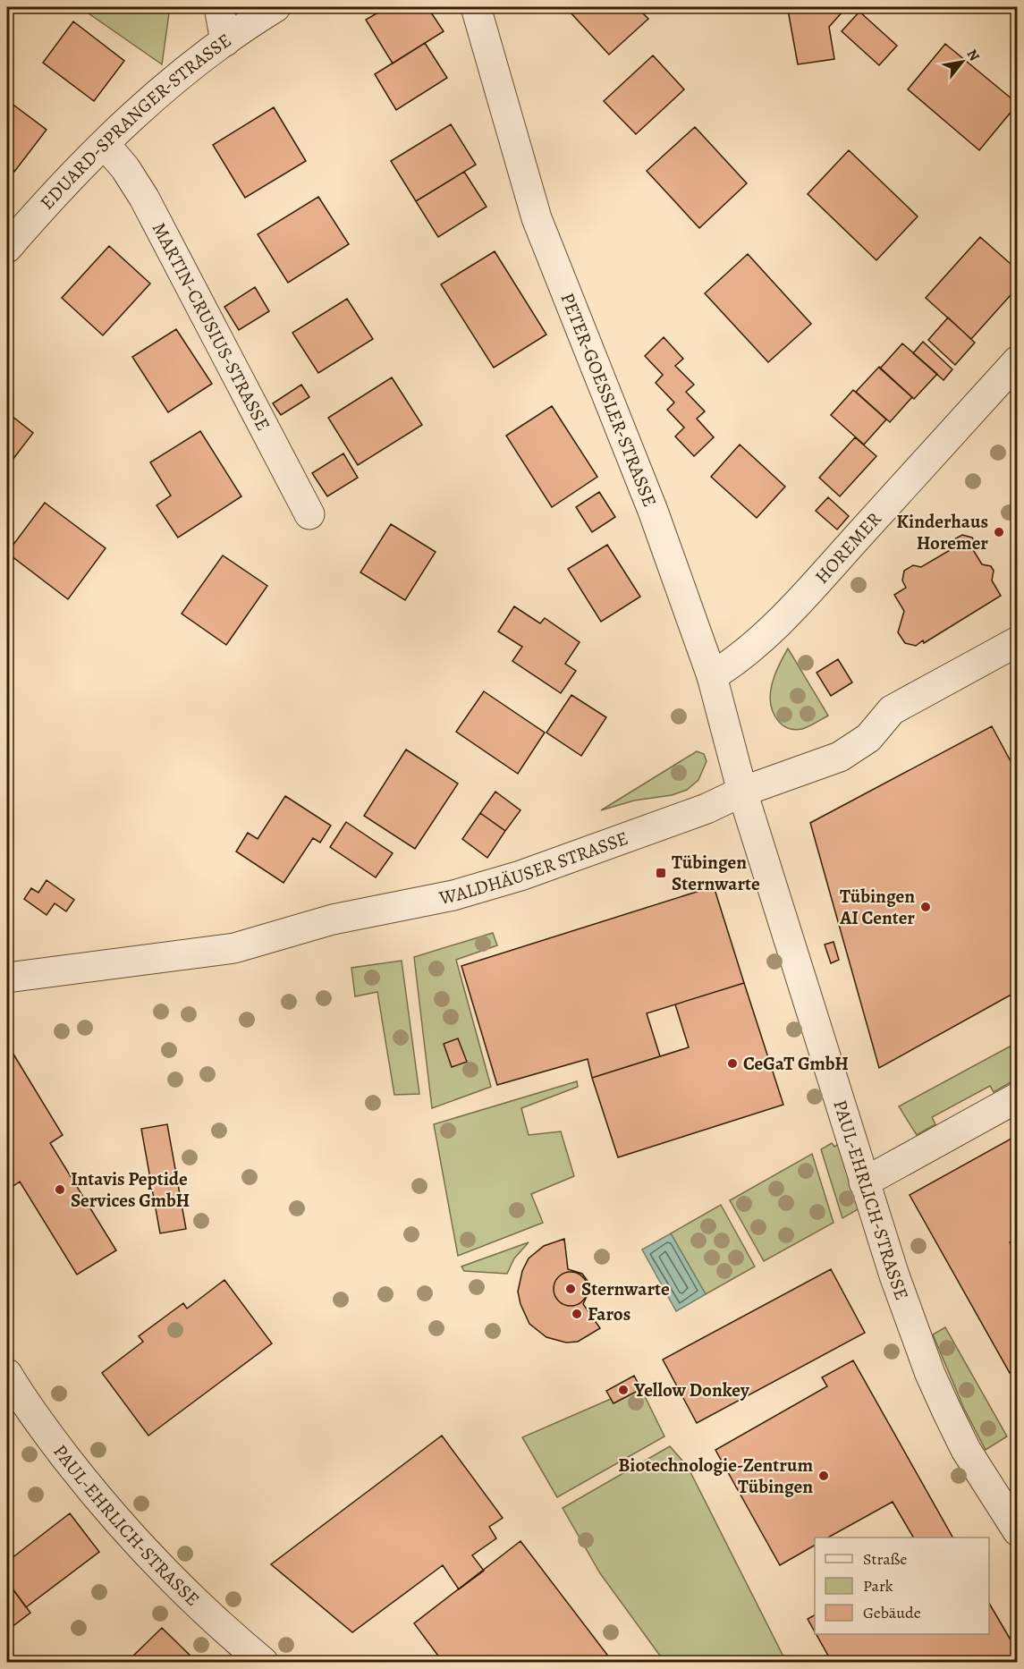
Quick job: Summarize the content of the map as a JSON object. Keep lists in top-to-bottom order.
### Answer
{
  "streets": {
    "street": [
      "EDUARD-SPRANGER-STRASSE",
      "MARTIN-CRUSIUS-STRASSE",
      "PETER-GOESSLER-STRASSE",
      "HOREMER",
      "WALDHÄUSER STRASSE",
      "PAUL-EHRLICH-STRASSE"
    ]
  },
  "crossings": [
    ["EDUARD-SPRANGER-STRASSE", "MARTIN-CRUSIUS-STRASSE"],
    ["PETER-GOESSLER-STRASSE", "HOREMER"],
    ["PETER-GOESSLER-STRASSE", "WALDHÄUSER STRASSE"],
    ["PETER-GOESSLER-STRASSE", "PAUL-EHRLICH-STRASSE"],
    ["WALDHÄUSER STRASSE", "PAUL-EHRLICH-STRASSE"]
  ],
  "places": {
    "other": [
      "Kinderhaus Horemer",
      "Tübingen AI Center",
      "CeGaT GmbH",
      "Intavis Peptide Services GmbH",
      "Sternwarte",
      "Faros",
      "Yellow Donkey",
      "Biotechnologie-Zentrum Tübingen"
    ],
    "transit": ["Tübingen Sternwarte"]
  },
  "legend": ["Straße", "Park", "Gebäude"],
  "north": "top right"
}
